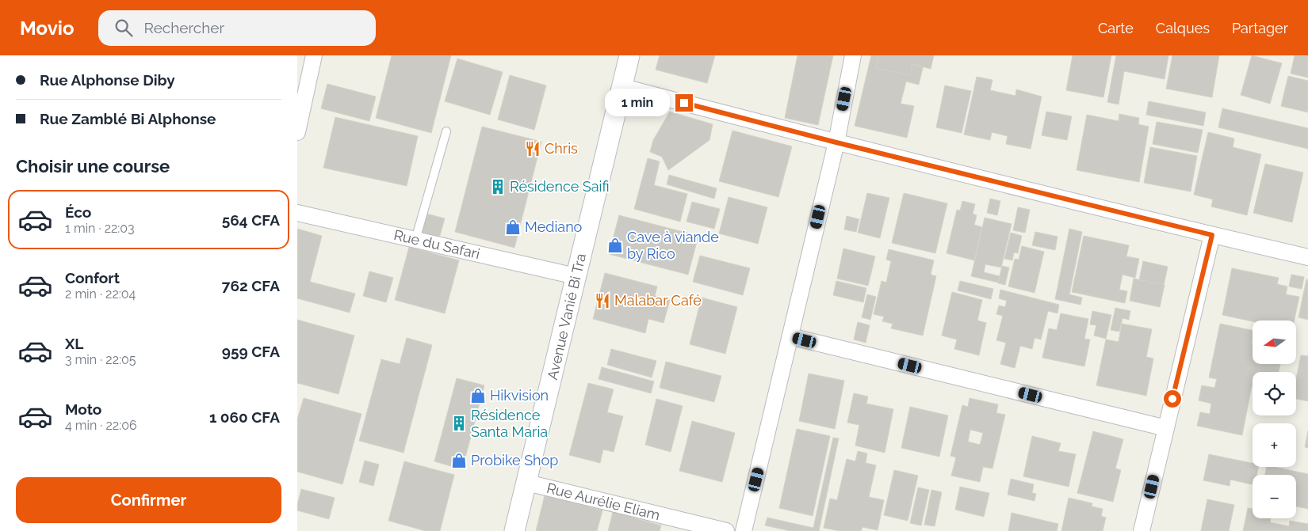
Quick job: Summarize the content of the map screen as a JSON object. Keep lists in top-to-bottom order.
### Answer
{
  "streets": {
    "street": ["Rue du Safari", "Avenue Vanié Bi Tra", "Rue Aurélie Eliam"]
  },
  "crossings": [
    ["Rue du Safari", "Avenue Vanié Bi Tra"],
    ["Avenue Vanié Bi Tra", "Rue Aurélie Eliam"]
  ],
  "places": {
    "restaurant": ["Chris", "Malabar Café"],
    "building": ["Résidence Saifi", "Résidence Santa Maria"],
    "shop": [
      "Mediano",
      "Cave à viande by Rico",
      "Hikvision",
      "Probike Shop"
    ]
  },
  "north": "left",
  "page": {
    "header": "Movio",
    "search": "Rechercher",
    "nav": ["Carte", "Calques", "Partager"],
    "banner": ["Rue Alphonse Diby", "Rue Zamblé Bi Alphonse"],
    "bubble": "1 min",
    "heading": "Choisir une course",
    "list": [
      {
        "name": "Éco",
        "note": "1 min · 22:03",
        "value": "564 CFA"
      },
      {
        "name": "Confort",
        "note": "2 min · 22:04",
        "value": "762 CFA"
      },
      {
        "name": "XL",
        "note": "3 min · 22:05",
        "value": "959 CFA"
      },
      {
        "name": "Moto",
        "note": "4 min · 22:06",
        "value": "1 060 CFA"
      }
    ],
    "map_buttons": ["+", "−"],
    "buttons": "Confirmer"
  }
}
